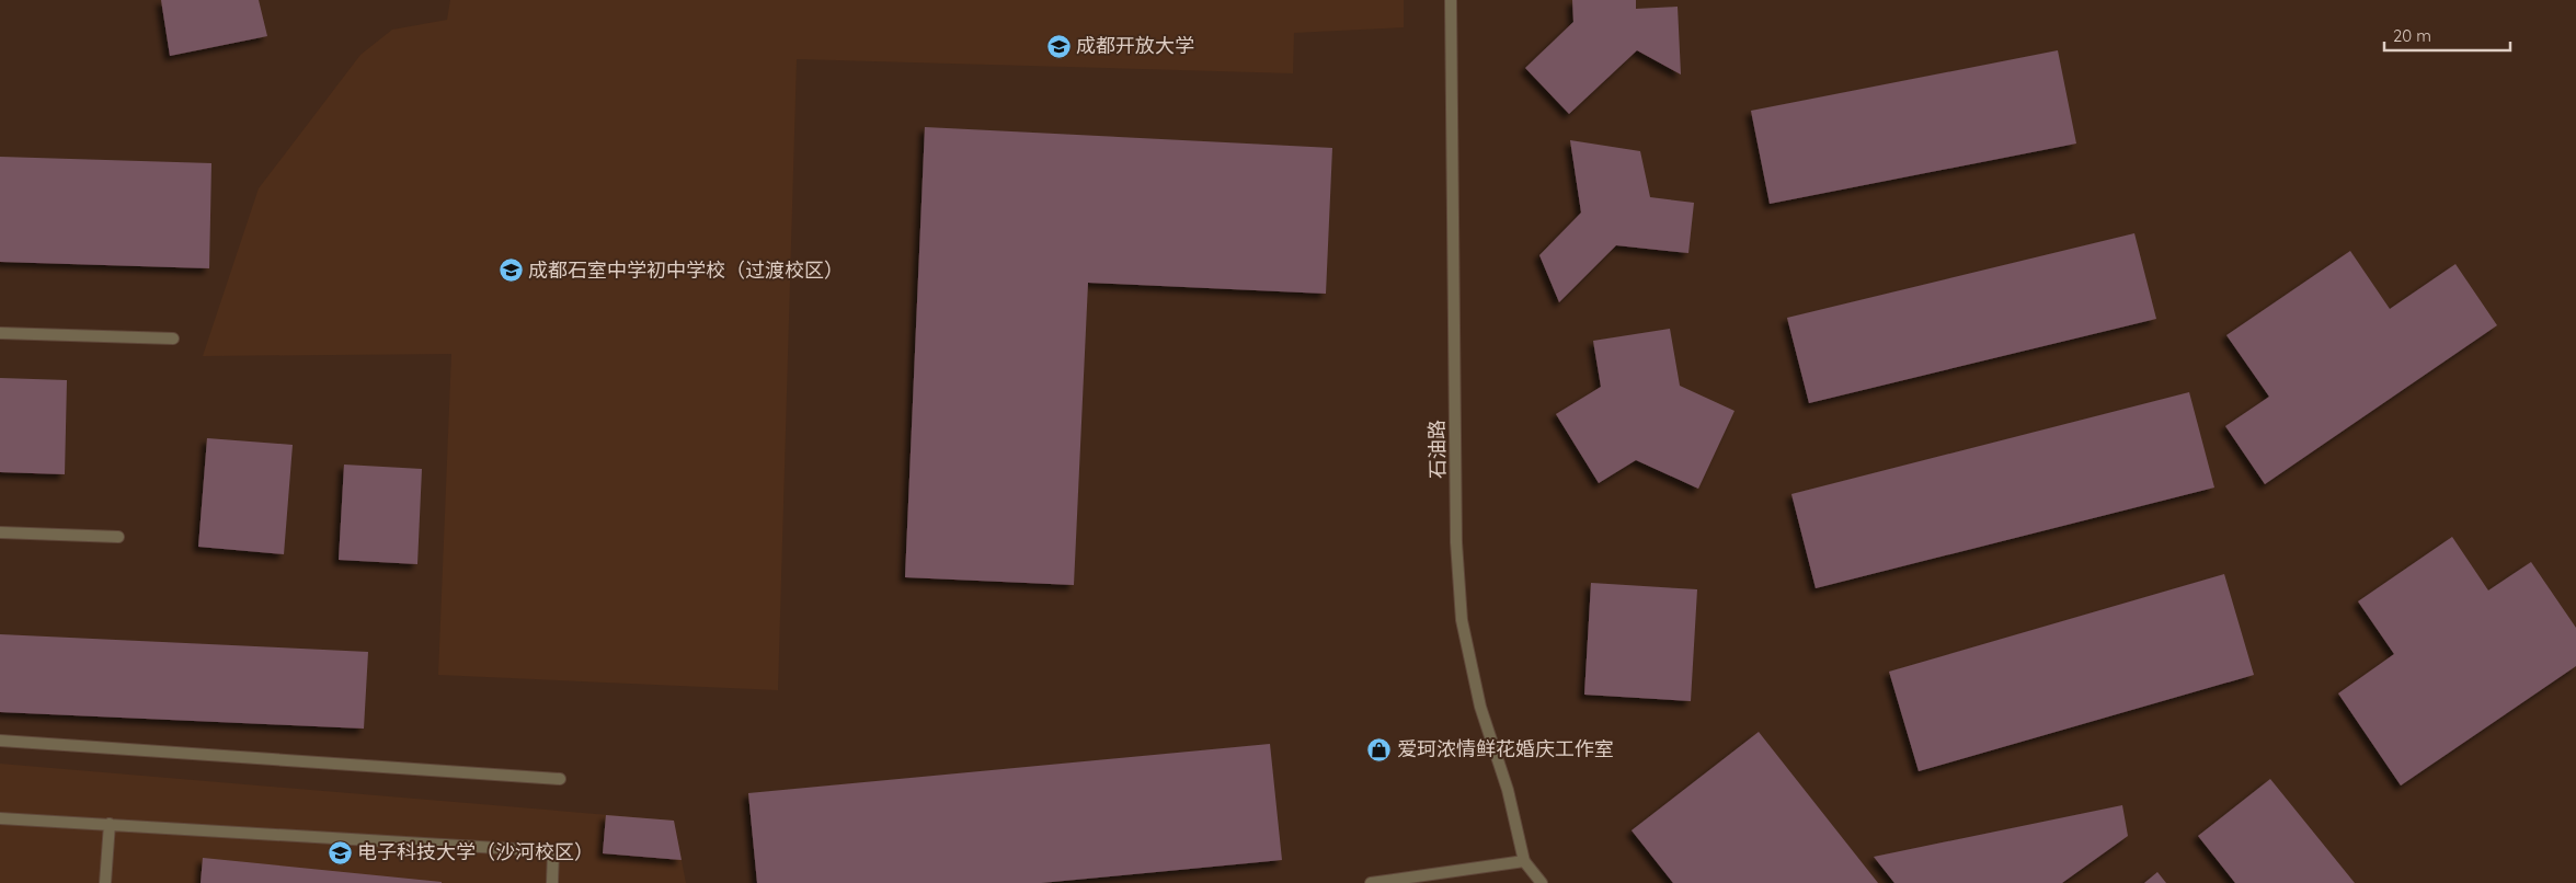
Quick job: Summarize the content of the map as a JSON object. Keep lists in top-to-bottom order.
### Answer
{
  "streets": {
    "street": ["石油路"]
  },
  "places": {
    "school or university": ["成都开放大学", "成都石室中学初中学校（过渡校区）", "电子科技大学（沙河校区）"],
    "shop": ["爱珂浓情鲜花婚庆工作室"]
  },
  "scale_bar": "20 m"
}
